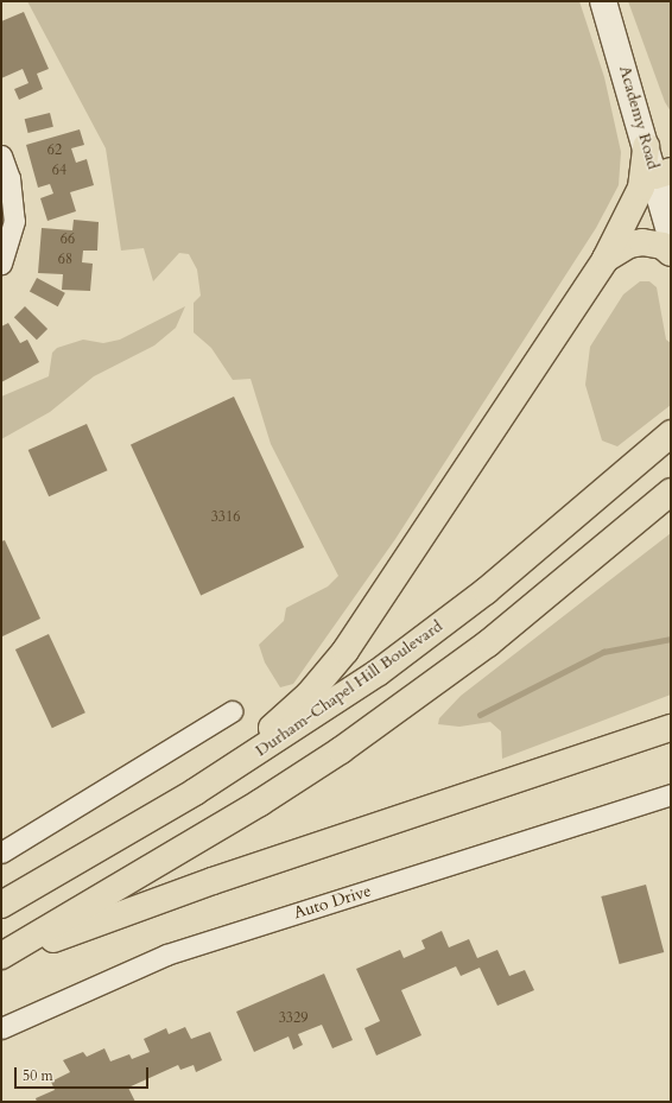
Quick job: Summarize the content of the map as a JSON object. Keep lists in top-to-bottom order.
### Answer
{
  "streets": {
    "main road": ["Academy Road", "Durham-Chapel Hill Boulevard"],
    "street": ["Auto Drive"]
  },
  "house_numbers": [
    "62",
    "64",
    "66",
    "68",
    "3316",
    "3329"
  ],
  "scale_bar": "50 m"
}
